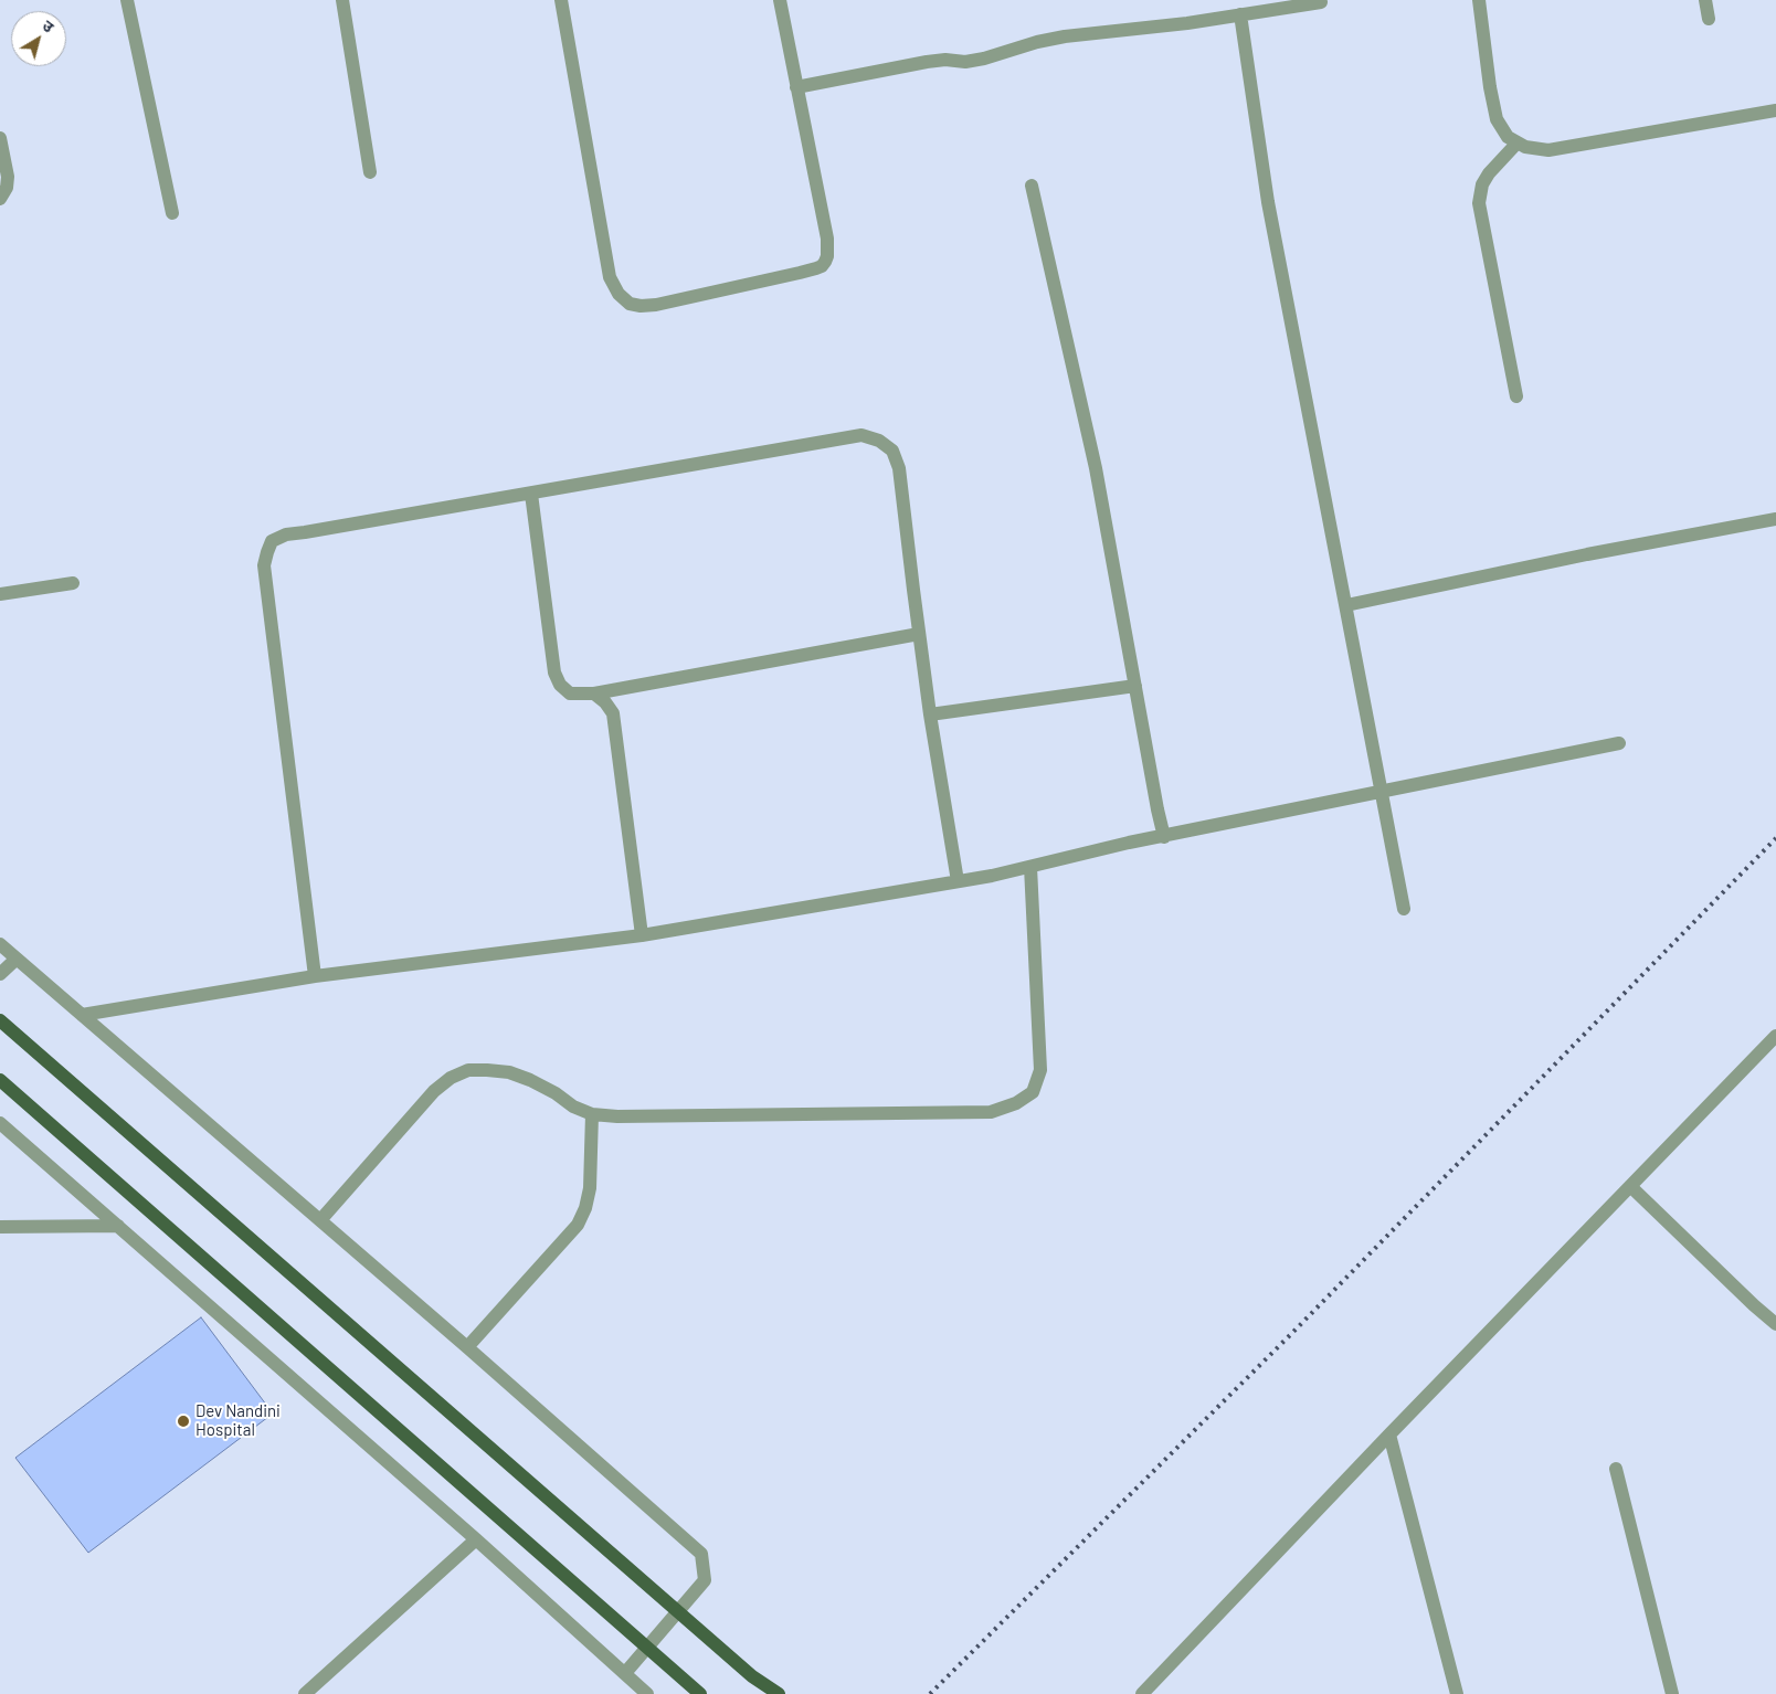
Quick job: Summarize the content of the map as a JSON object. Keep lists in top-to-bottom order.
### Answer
{
  "places": ["Dev Nandini Hospital"],
  "north": "top right"
}
